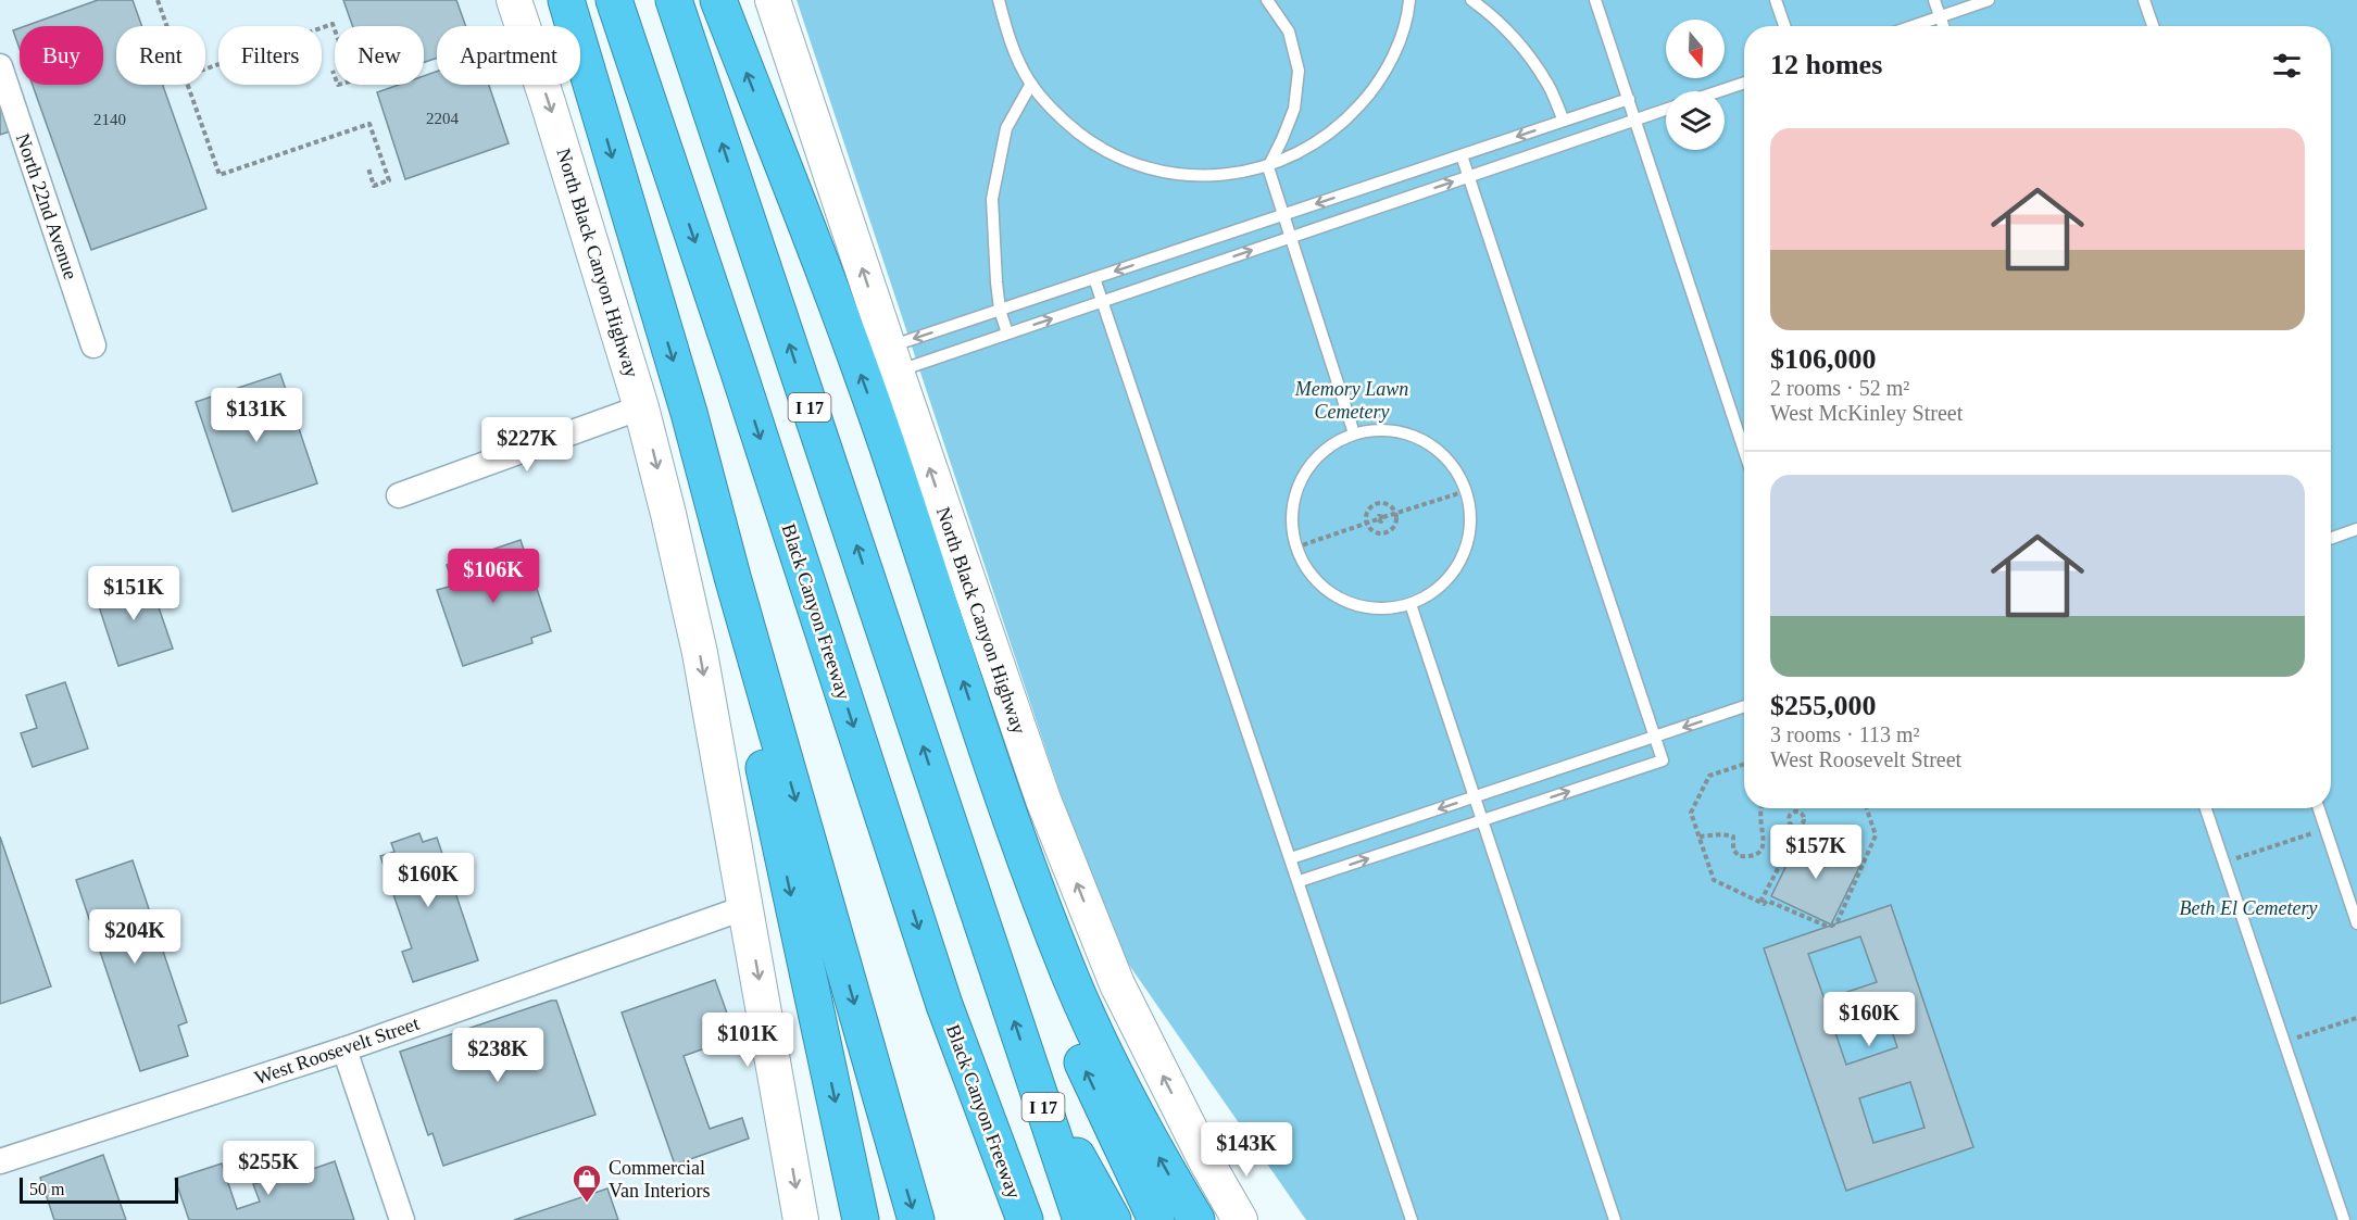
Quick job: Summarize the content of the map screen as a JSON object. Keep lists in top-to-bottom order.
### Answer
{
  "streets": {
    "highway": ["I 17", "Black Canyon Freeway"],
    "main road": ["North Black Canyon Highway"],
    "street": ["North 22nd Avenue", "West Roosevelt Street"]
  },
  "crossings": [
    ["North Black Canyon Highway", "West Roosevelt Street"]
  ],
  "parks": ["Memory Lawn Cemetery", "Beth El Cemetery"],
  "places": {
    "shop": ["Commercial Van Interiors"]
  },
  "house_numbers": ["2204", "2140"],
  "scale_bar": "50 m",
  "north": "bottom",
  "page": {
    "chip": [
      "Buy",
      "Rent",
      "Filters",
      "New",
      "Apartment"
    ],
    "heading": "12 homes",
    "list": [
      {
        "name": "$106,000",
        "note": "2 rooms · 52 m² · West McKinley Street"
      },
      {
        "name": "$255,000",
        "note": "3 rooms · 113 m² · West Roosevelt Street"
      }
    ],
    "price": [
      "$131K",
      "$227K",
      "$106K",
      "$151K",
      "$157K",
      "$160K",
      "$204K",
      "$160K",
      "$101K",
      "$238K",
      "$143K",
      "$255K"
    ],
    "scale": "50 m"
  }
}
